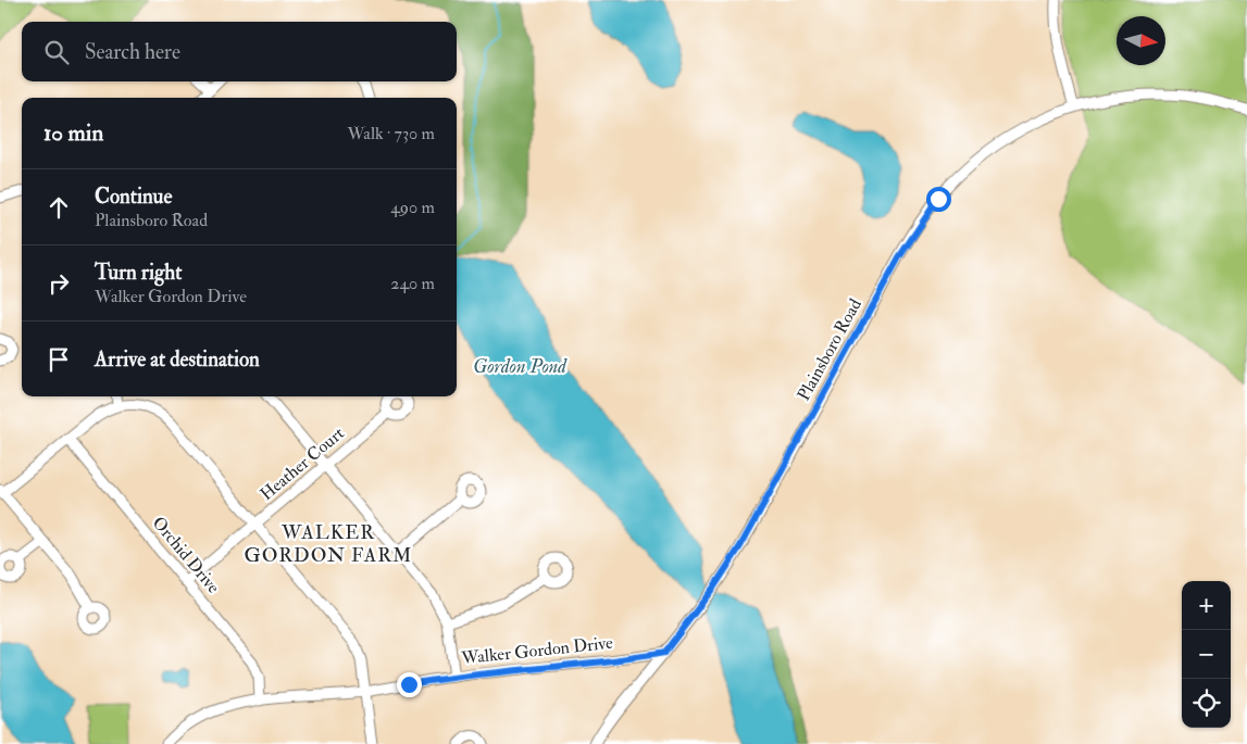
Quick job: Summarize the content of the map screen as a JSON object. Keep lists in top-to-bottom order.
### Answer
{
  "streets": {
    "street": [
      "Plainsboro Road",
      "Heather Court",
      "Orchid Drive",
      "Walker Gordon Drive"
    ]
  },
  "crossings": [
    ["Plainsboro Road", "Walker Gordon Drive"],
    ["Heather Court", "Orchid Drive"],
    ["Orchid Drive", "Walker Gordon Drive"]
  ],
  "districts": ["WALKER GORDON FARM"],
  "water": ["Gordon Pond"],
  "north": "right",
  "page": {
    "search": "Search here",
    "heading": ["10 min", "Walk · 730 m"],
    "list": [
      ["Continue", "Plainsboro Road", "490 m"],
      ["Turn right", "Walker Gordon Drive", "240 m"],
      "Arrive at destination"
    ],
    "map_buttons": ["+", "−"]
  }
}
